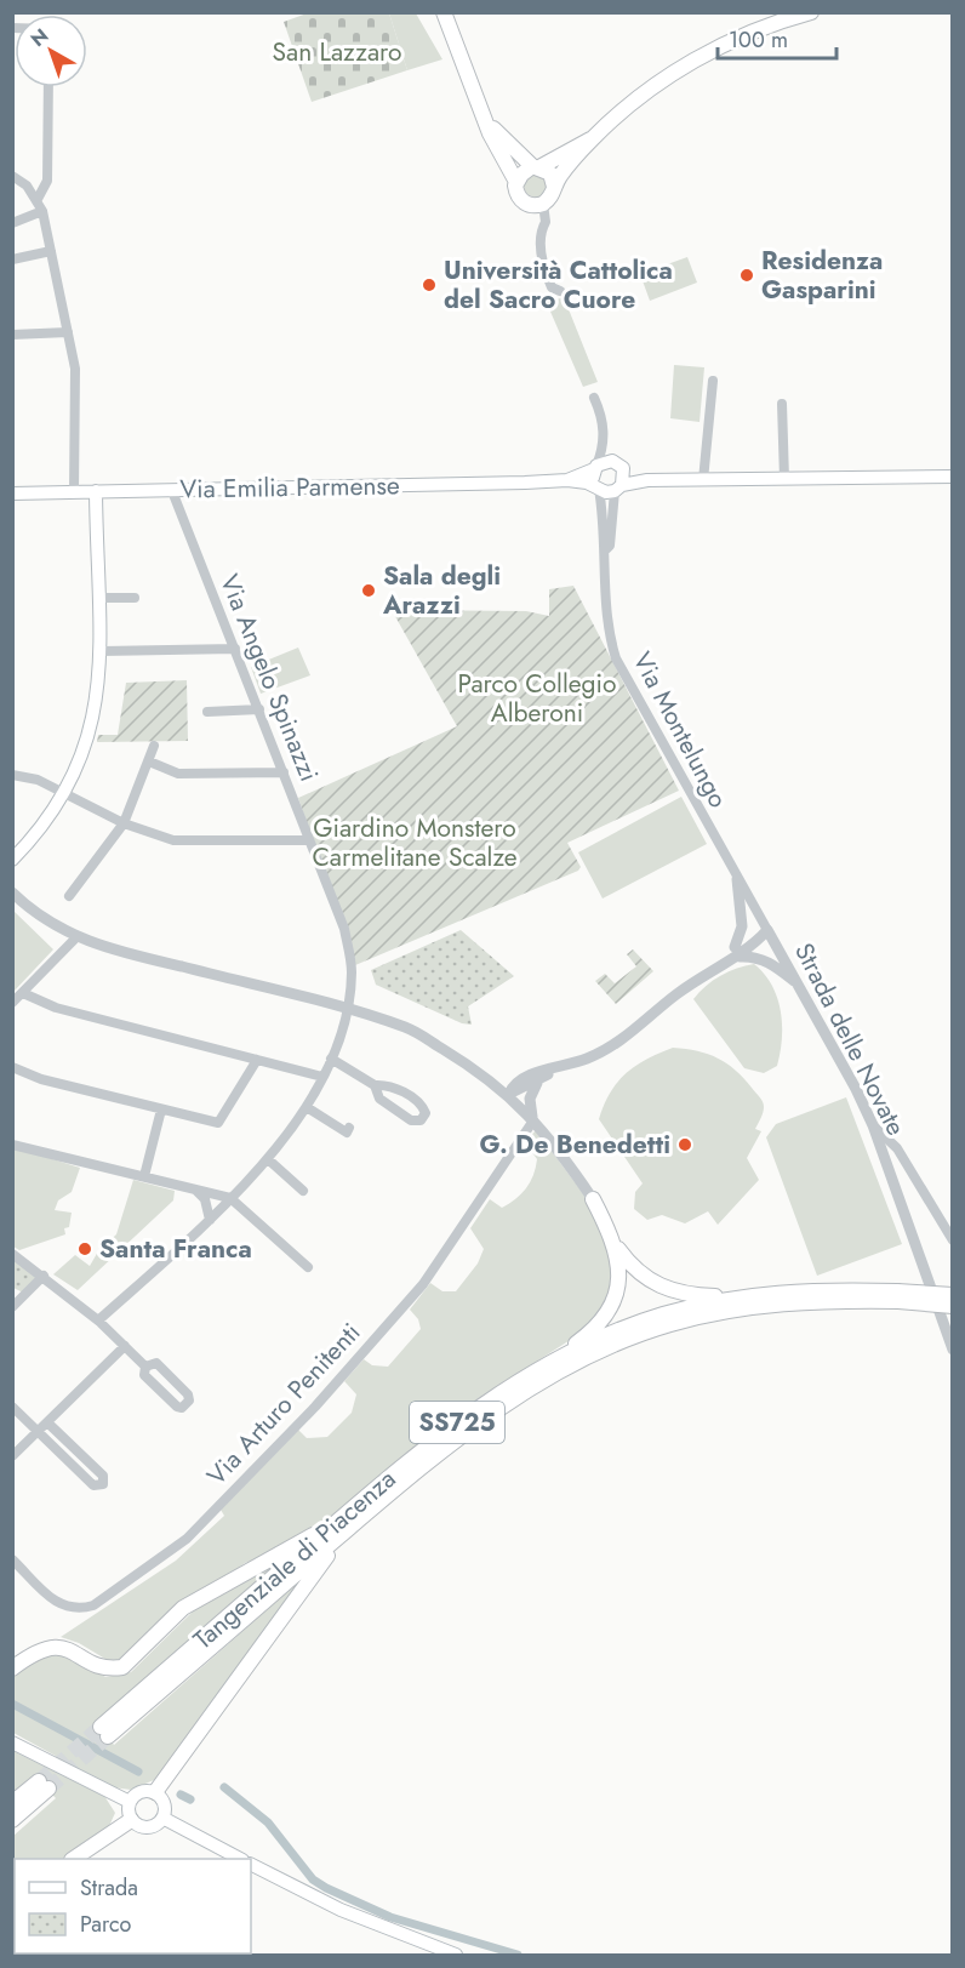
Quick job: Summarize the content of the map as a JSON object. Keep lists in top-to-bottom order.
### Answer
{
  "streets": {
    "main road": ["Via Emilia Parmense", "SS725", "Tangenziale di Piacenza"],
    "street": [
      "Via Angelo Spinazzi",
      "Via Montelungo",
      "Strada delle Novate",
      "Via Arturo Penitenti"
    ]
  },
  "crossings": [
    ["Via Emilia Parmense", "Via Angelo Spinazzi"],
    ["Via Emilia Parmense", "Via Montelungo"],
    ["Via Montelungo", "Strada delle Novate"]
  ],
  "parks": ["San Lazzaro", "Parco Collegio Alberoni", "Giardino Monstero Carmelitane Scalze"],
  "places": [
    "Residenza Gasparini",
    "Università Cattolica del Sacro Cuore",
    "Sala degli Arazzi",
    "G. De Benedetti",
    "Santa Franca"
  ],
  "legend": ["Strada", "Parco"],
  "scale_bar": "100 m",
  "north": "top left"
}
